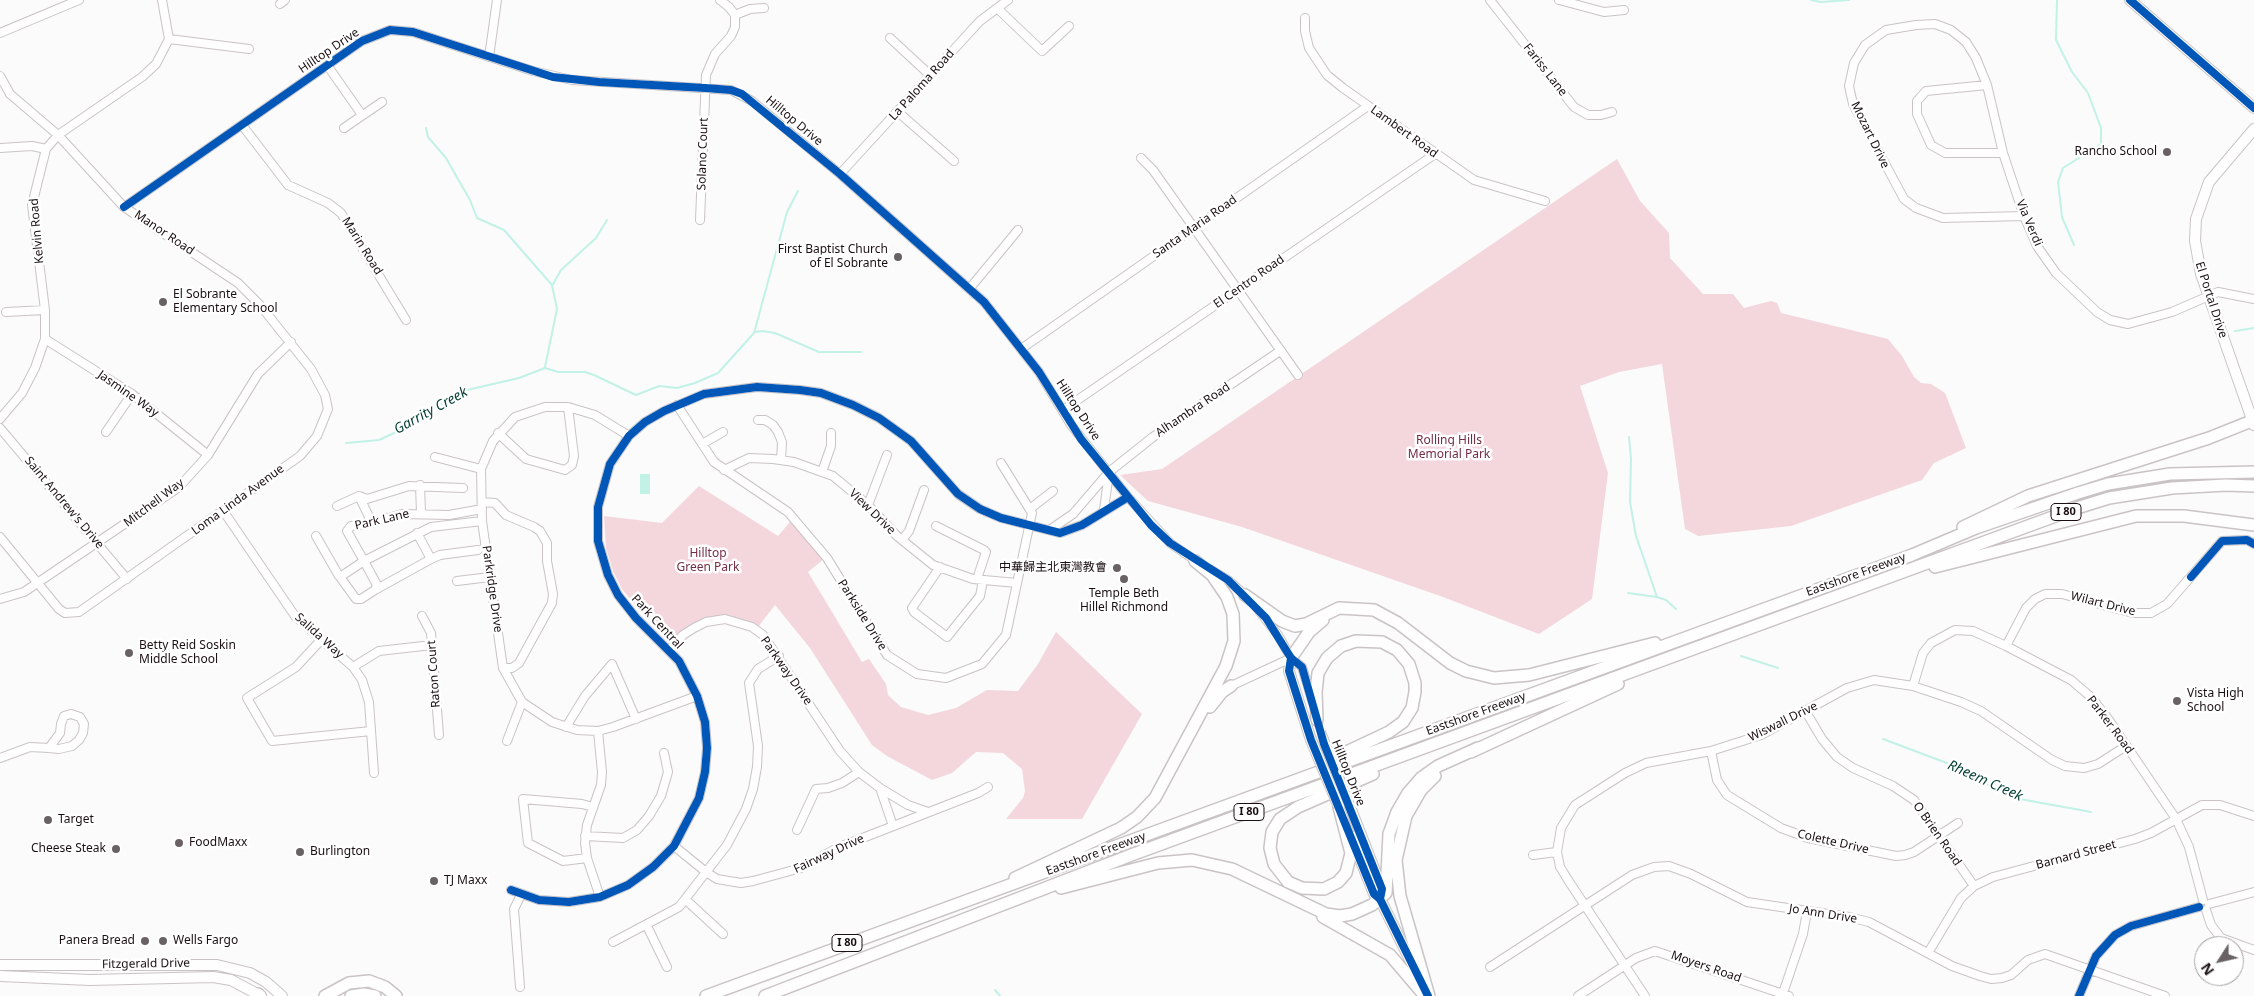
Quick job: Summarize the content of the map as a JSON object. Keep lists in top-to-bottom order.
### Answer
{
  "streets": {
    "highway": ["I 80", "Eastshore Freeway"],
    "main road": ["Hilltop Drive", "El Portal Drive", "Fitzgerald Drive"],
    "street": [
      "Fariss Lane",
      "La Paloma Road",
      "Lambert Road",
      "Mozart Drive",
      "Solano Court",
      "Via Verdi",
      "Santa Maria Road",
      "Kelvin Road",
      "Manor Road",
      "Marin Road",
      "El Centro Road",
      "Jasmine Way",
      "Alhambra Road",
      "Loma Linda Avenue",
      "Saint Andrew's Drive",
      "Mitchell Way",
      "View Drive",
      "Park Lane",
      "Parkridge Drive",
      "Wilart Drive",
      "Parkside Drive",
      "Park Central",
      "Salida Way",
      "Parkway Drive",
      "Raton Court",
      "Wiswall Drive",
      "Parker Road",
      "O Brien Road",
      "Colette Drive",
      "Fairway Drive",
      "Barnard Street",
      "Jo Ann Drive",
      "Moyers Road"
    ]
  },
  "crossings": [
    ["Hilltop Drive", "La Paloma Road"],
    ["Hilltop Drive", "Solano Court"],
    ["Hilltop Drive", "Santa Maria Road"],
    ["Hilltop Drive", "Manor Road"],
    ["Hilltop Drive", "Marin Road"],
    ["Hilltop Drive", "El Centro Road"],
    ["Hilltop Drive", "Alhambra Road"],
    ["Hilltop Drive", "Park Central"],
    ["Lambert Road", "Santa Maria Road"],
    ["Lambert Road", "El Centro Road"],
    ["Mozart Drive", "Via Verdi"],
    ["Via Verdi", "El Portal Drive"],
    ["Kelvin Road", "Manor Road"],
    ["Kelvin Road", "Jasmine Way"],
    ["Manor Road", "Loma Linda Avenue"],
    ["Manor Road", "Mitchell Way"],
    ["Jasmine Way", "Mitchell Way"],
    ["Loma Linda Avenue", "Saint Andrew's Drive"],
    ["Loma Linda Avenue", "Mitchell Way"],
    ["Loma Linda Avenue", "Salida Way"],
    ["Saint Andrew's Drive", "Mitchell Way"],
    ["View Drive", "Parkside Drive"],
    ["Park Lane", "Parkridge Drive"],
    ["Parkridge Drive", "Park Central"],
    ["Wilart Drive", "Parker Road"],
    ["Parkside Drive", "Park Central"],
    ["Park Central", "Parkway Drive"],
    ["Park Central", "Fairway Drive"],
    ["Parkway Drive", "Fairway Drive"],
    ["Wiswall Drive", "Parker Road"],
    ["Wiswall Drive", "O Brien Road"],
    ["Wiswall Drive", "Colette Drive"],
    ["Wiswall Drive", "Jo Ann Drive"],
    ["Wiswall Drive", "Moyers Road"],
    ["Parker Road", "Barnard Street"],
    ["O Brien Road", "Colette Drive"],
    ["O Brien Road", "Barnard Street"],
    ["Barnard Street", "Jo Ann Drive"]
  ],
  "water": ["Garrity Creek", "Rheem Creek"],
  "parks": ["Rolling Hills Memorial Park", "Hilltop Green Park"],
  "places": [
    "Rancho School",
    "First Baptist Church of El Sobrante",
    "El Sobrante Elementary School",
    "中華歸主北東灣教會",
    "Temple Beth Hillel Richmond",
    "Betty Reid Soskin Middle School",
    "Vista High School",
    "Target",
    "FoodMaxx",
    "Cheese Steak",
    "Burlington",
    "TJ Maxx",
    "Panera Bread",
    "Wells Fargo"
  ],
  "north": "bottom left"
}
